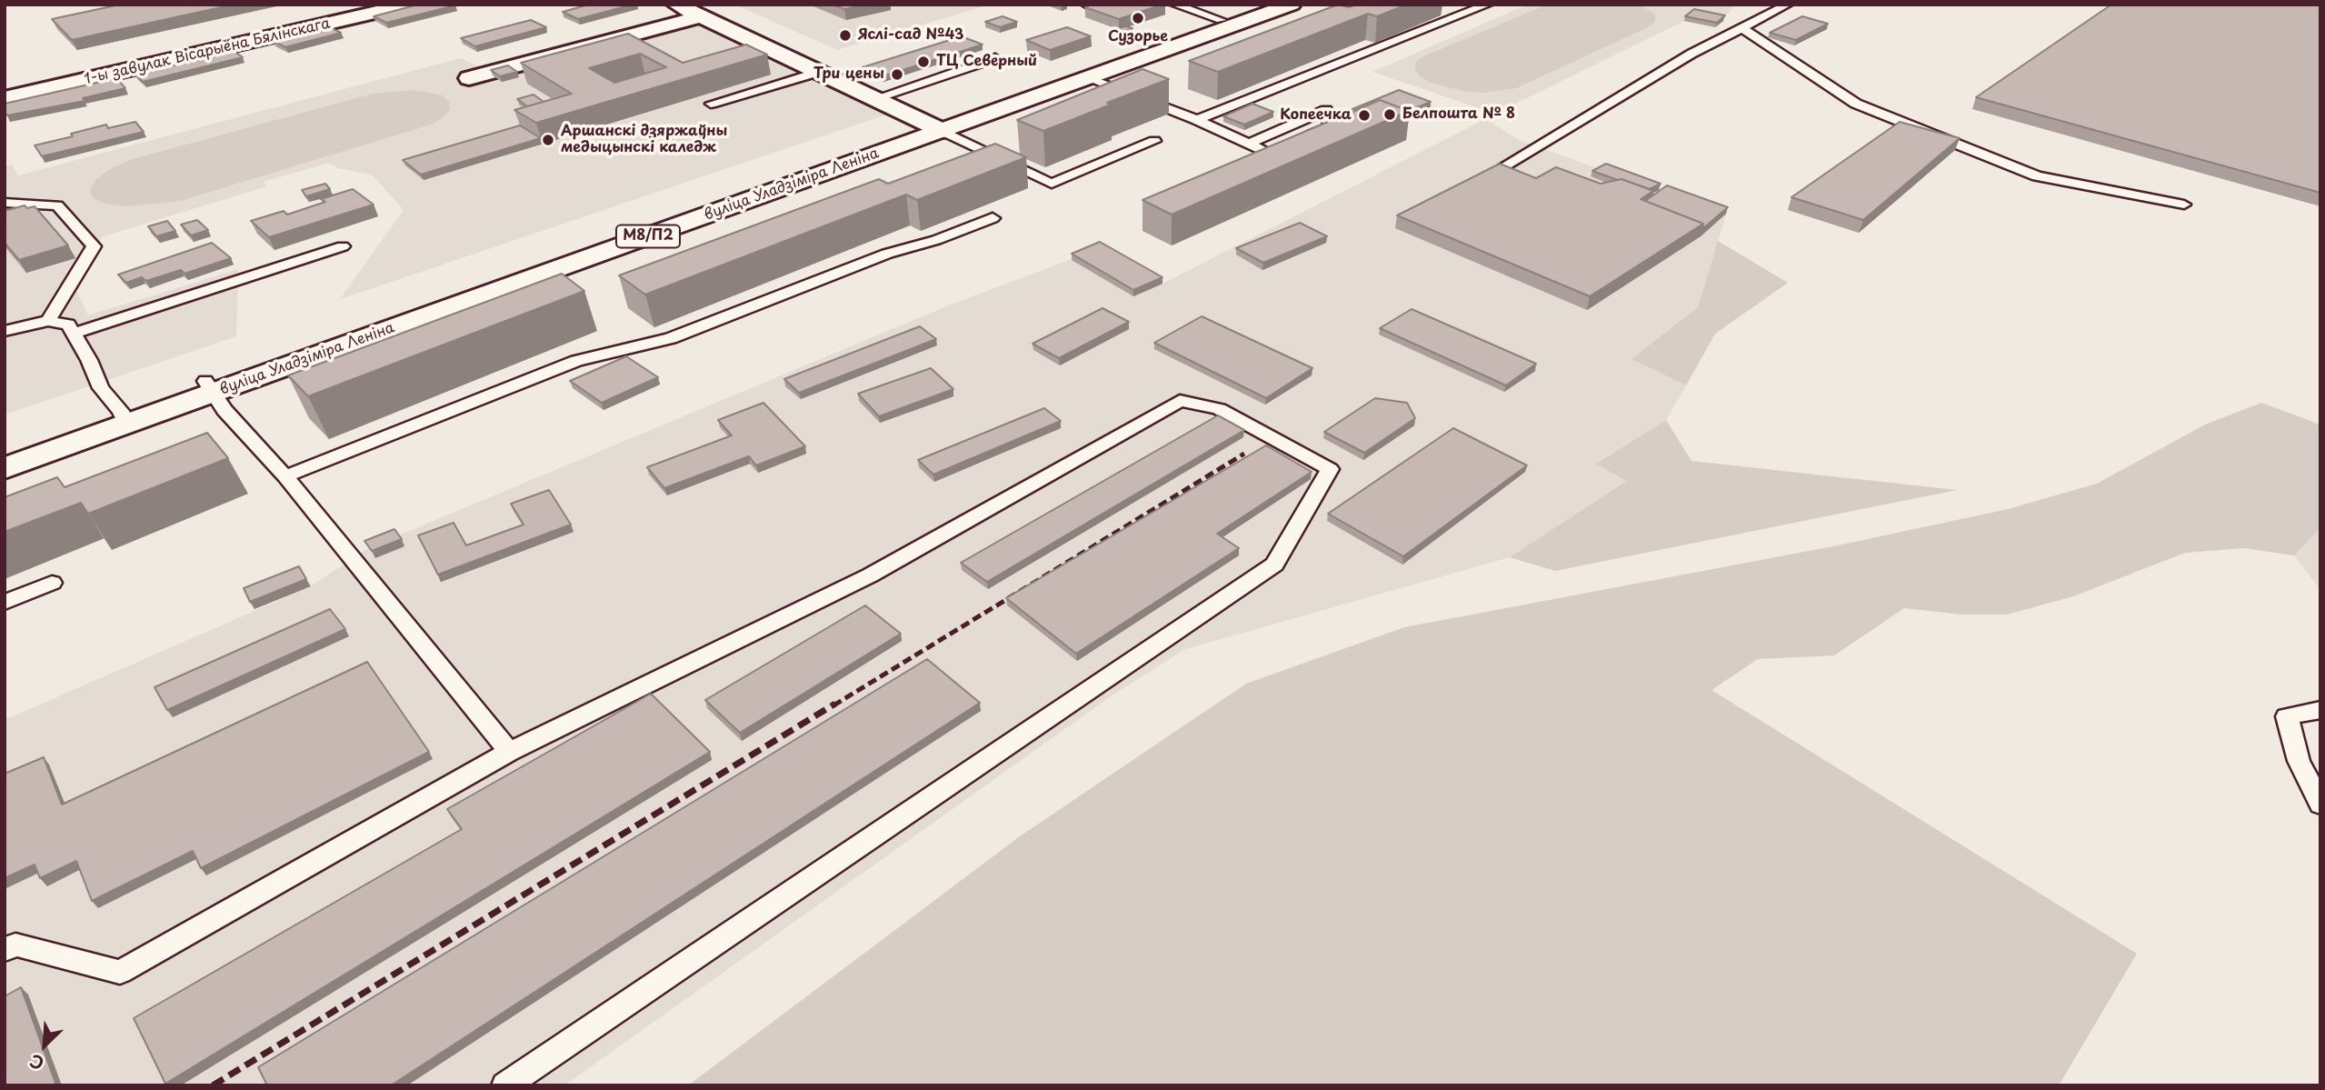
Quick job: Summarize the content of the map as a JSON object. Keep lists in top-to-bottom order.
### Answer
{
  "streets": {
    "main road": ["1-ы завулак Вісарыёна Бялінскага", "вуліца Уладзіміра Леніна", "М8/П2"]
  },
  "places": [
    "Сузорье",
    "Яслі-сад №43",
    "ТЦ Северный",
    "Три цены",
    "Белпошта № 8",
    "Копеечка",
    "Аршанскі дзяржаўны медыцынскі каледж"
  ],
  "north": "bottom left"
}
